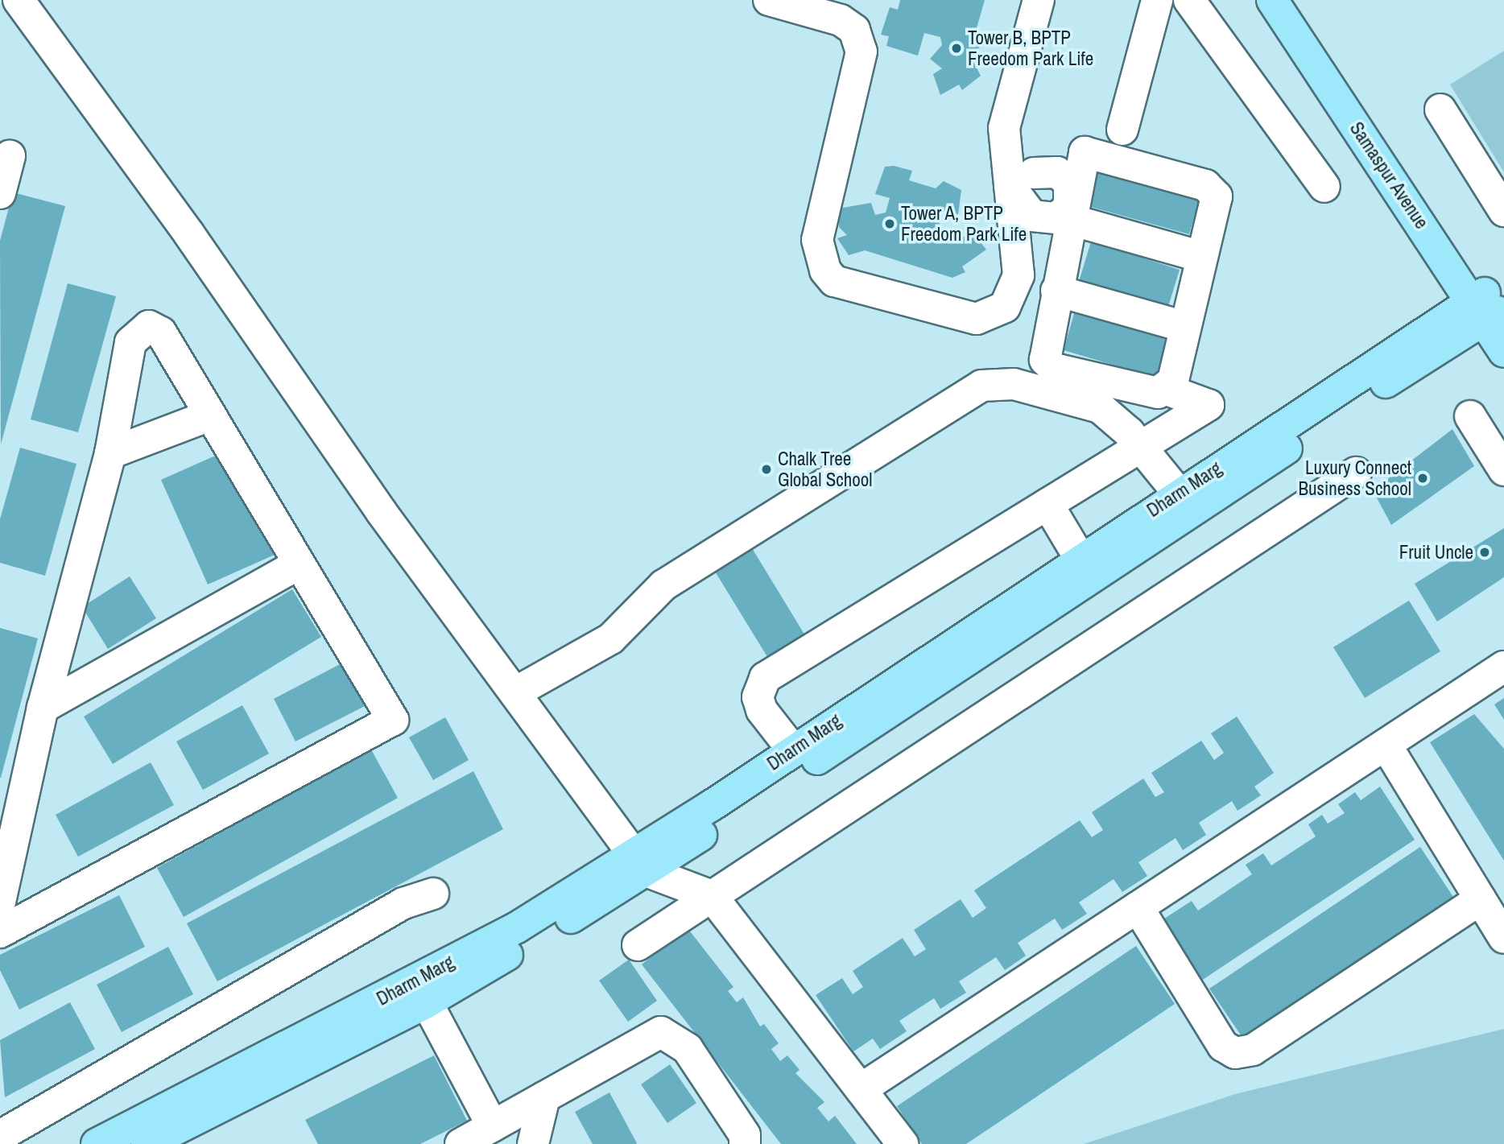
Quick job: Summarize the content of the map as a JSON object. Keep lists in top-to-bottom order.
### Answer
{
  "streets": {
    "main road": ["Samaspur Avenue", "Dharm Marg"]
  },
  "crossings": [
    ["Samaspur Avenue", "Dharm Marg"]
  ],
  "places": [
    "Tower B, BPTP Freedom Park Life",
    "Tower A, BPTP Freedom Park Life",
    "Chalk Tree Global School",
    "Luxury Connect Business School",
    "Fruit Uncle"
  ]
}
